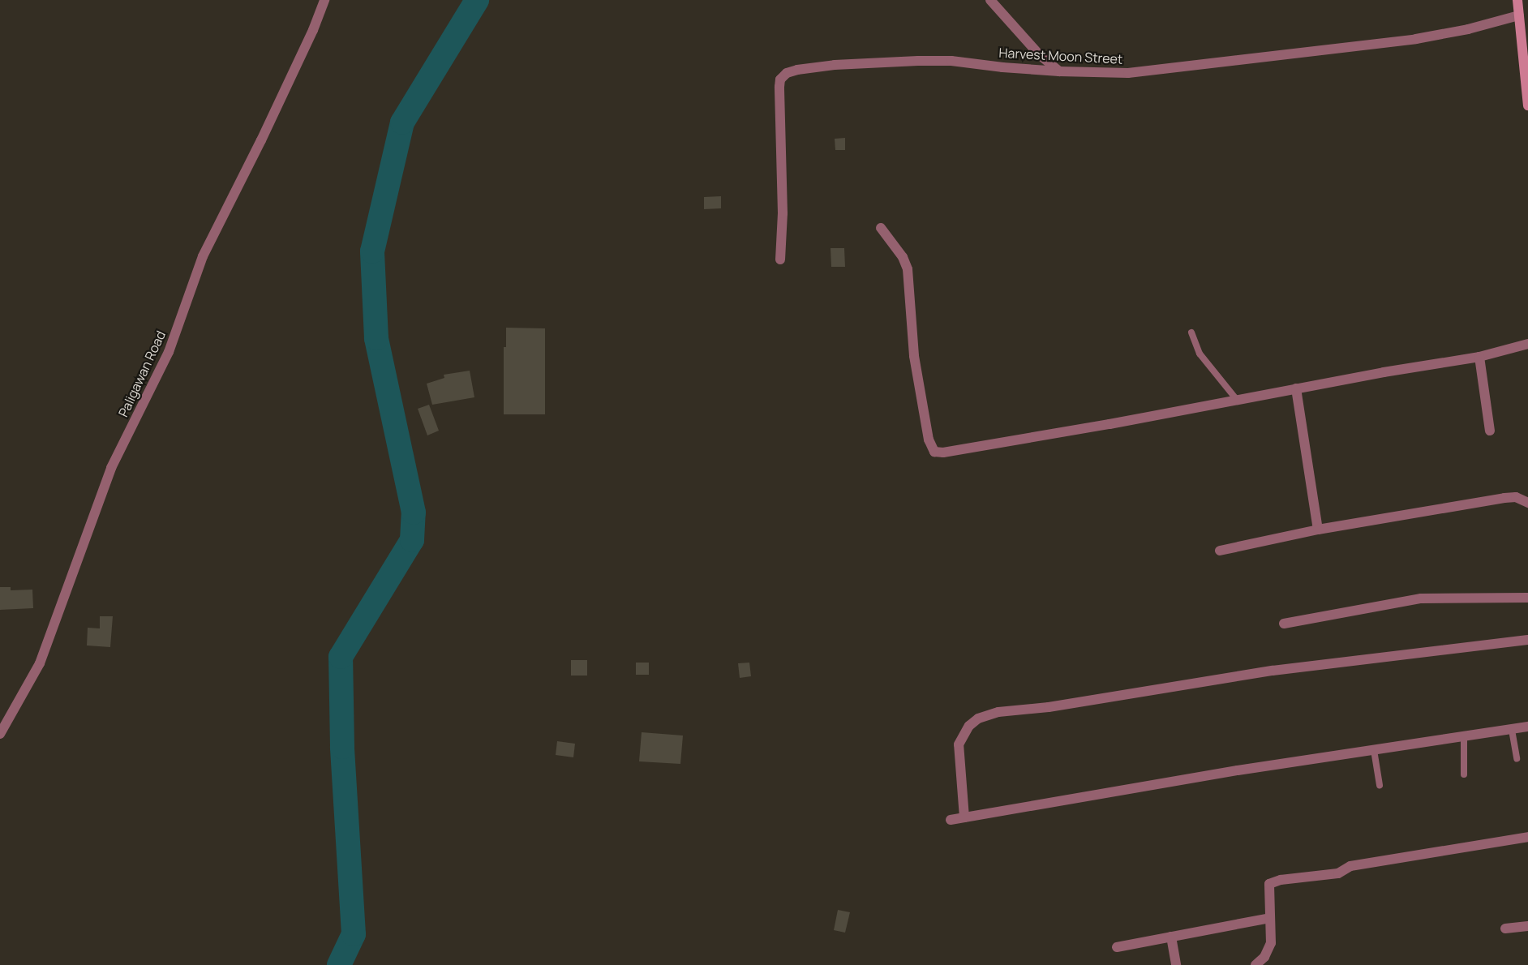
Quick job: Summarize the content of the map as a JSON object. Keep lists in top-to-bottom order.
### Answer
{
  "streets": {
    "street": ["Harvest Moon Street", "Paligawan Road"]
  }
}
